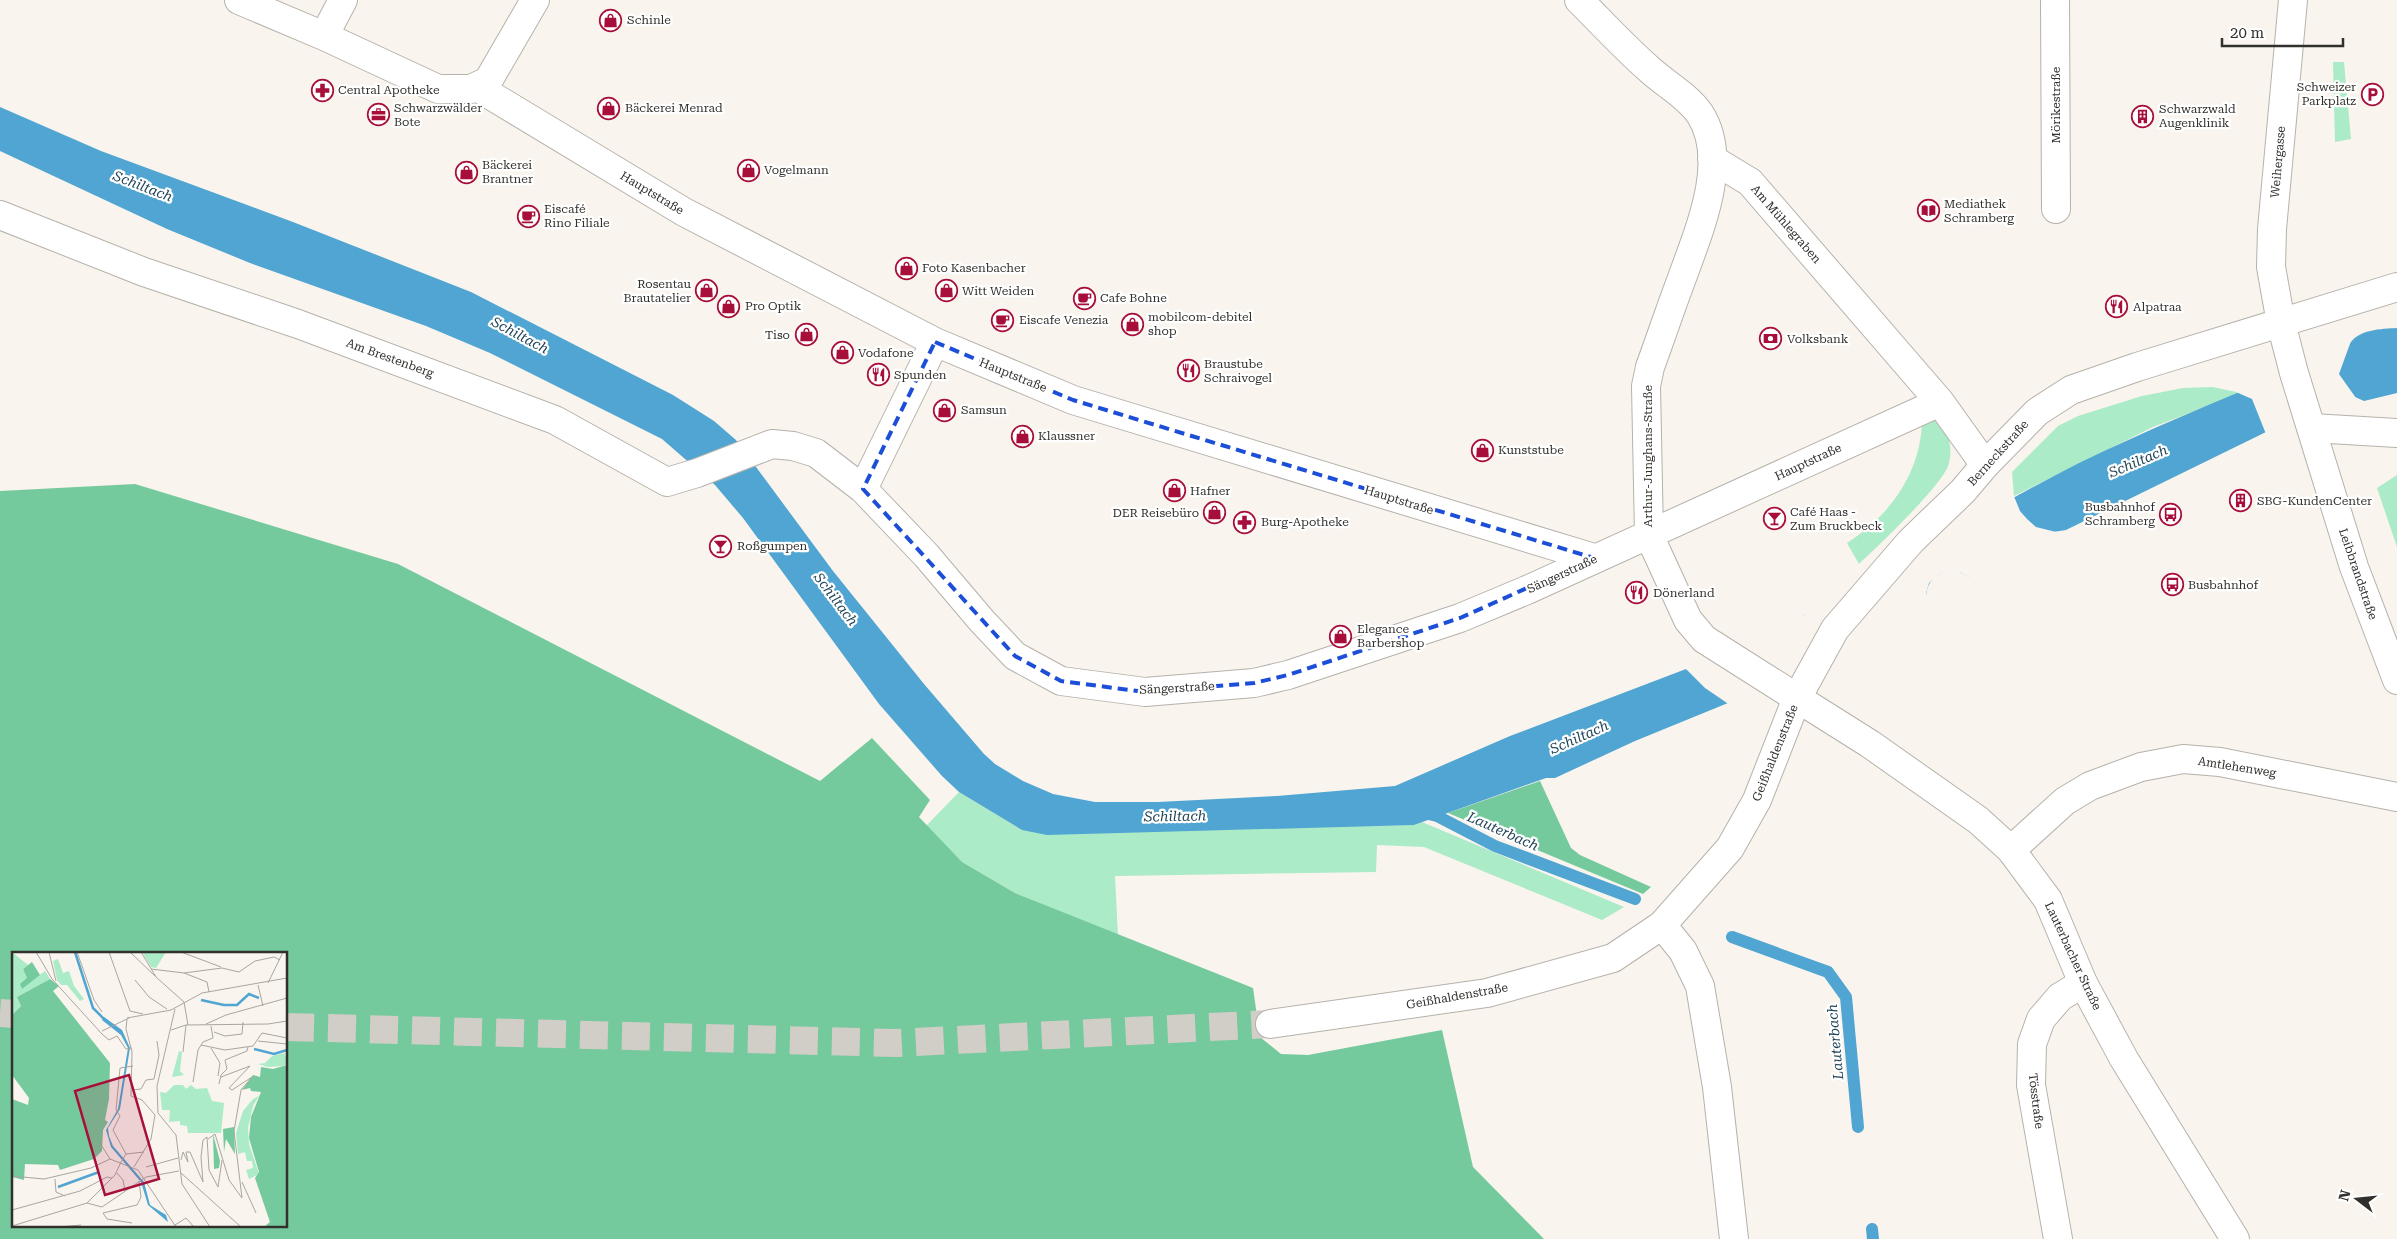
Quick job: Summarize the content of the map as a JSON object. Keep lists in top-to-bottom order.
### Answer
{
  "streets": {
    "street": [
      "Mörikestraße",
      "Weihergasse",
      "Hauptstraße",
      "Am Mühlegraben",
      "Am Brestenberg",
      "Berneckstraße",
      "Arthur-Junghans-Straße",
      "Sängerstraße",
      "Leibbrandstraße",
      "Geißhaldenstraße",
      "Amtlehenweg",
      "Lauterbacher Straße",
      "Tösstraße"
    ]
  },
  "crossings": [
    ["Weihergasse", "Berneckstraße"],
    ["Weihergasse", "Leibbrandstraße"],
    ["Hauptstraße", "Am Mühlegraben"],
    ["Hauptstraße", "Arthur-Junghans-Straße"],
    ["Hauptstraße", "Sängerstraße"],
    ["Am Mühlegraben", "Berneckstraße"],
    ["Am Mühlegraben", "Arthur-Junghans-Straße"],
    ["Am Brestenberg", "Sängerstraße"],
    ["Berneckstraße", "Arthur-Junghans-Straße"],
    ["Berneckstraße", "Leibbrandstraße"],
    ["Berneckstraße", "Geißhaldenstraße"],
    ["Berneckstraße", "Lauterbacher Straße"],
    ["Arthur-Junghans-Straße", "Sängerstraße"],
    ["Arthur-Junghans-Straße", "Geißhaldenstraße"],
    ["Arthur-Junghans-Straße", "Lauterbacher Straße"],
    ["Geißhaldenstraße", "Lauterbacher Straße"],
    ["Amtlehenweg", "Lauterbacher Straße"],
    ["Lauterbacher Straße", "Tösstraße"]
  ],
  "water": ["Schiltach", "Lauterbach"],
  "places": {
    "shop": [
      "Schinle",
      "Bäckerei Menrad",
      "Vogelmann",
      "Bäckerei Brantner",
      "Foto Kasenbacher",
      "Rosentau Brautatelier",
      "Witt Weiden",
      "Pro Optik",
      "mobilcom-debitel shop",
      "Tiso",
      "Vodafone",
      "Samsun",
      "Klaussner",
      "Kunststube",
      "Hafner",
      "DER Reisebüro",
      "Elegance Barbershop"
    ],
    "pharmacy": ["Central Apotheke", "Burg-Apotheke"],
    "parking": ["Schweizer Parkplatz"],
    "office": ["Schwarzwälder Bote"],
    "building": ["Schwarzwald Augenklinik", "SBG-KundenCenter"],
    "library": ["Mediathek Schramberg"],
    "cafe": ["Eiscafé Rino Filiale", "Cafe Bohne", "Eiscafe Venezia"],
    "restaurant": [
      "Alpatraa",
      "Braustube Schraivogel",
      "Spunden",
      "Dönerland"
    ],
    "bank": ["Volksbank"],
    "bus stop": ["Busbahnhof Schramberg", "Busbahnhof"],
    "bar": ["Café Haas - Zum Bruckbeck", "Roßgumpen"]
  },
  "scale_bar": "20 m",
  "north": "left"
}
